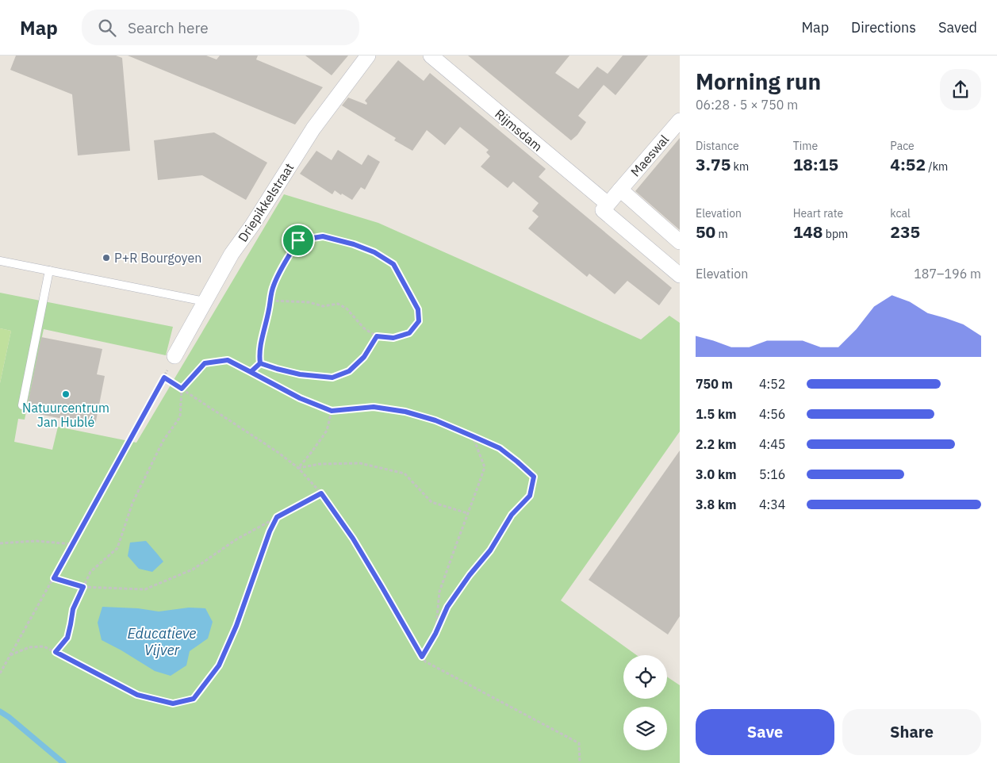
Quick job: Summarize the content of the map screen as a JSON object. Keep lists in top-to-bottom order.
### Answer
{
  "streets": {
    "street": ["Rijmsdam", "Maeswal", "Driepikkelstraat"]
  },
  "water": ["Educatieve Vijver"],
  "places": ["P+R Bourgoyen", "Natuurcentrum Jan Hublé"],
  "page": {
    "header": "Map",
    "search": "Search here",
    "nav": ["Map", "Directions", "Saved"],
    "heading": ["Morning run", "06:28 · 5 × 750 m"],
    "stats": [
      ["Distance", "3.75 km"],
      ["Time", "18:15"],
      ["Pace", "4:52 /km"],
      ["Elevation", "50 m"],
      ["Heart rate", "148 bpm"],
      ["kcal", "235"]
    ],
    "chart": ["Elevation", "187–196 m"],
    "list": [
      {
        "name": "750 m",
        "note": "4:52"
      },
      {
        "name": "1.5 km",
        "note": "4:56"
      },
      {
        "name": "2.2 km",
        "note": "4:45"
      },
      {
        "name": "3.0 km",
        "note": "5:16"
      },
      {
        "name": "3.8 km",
        "note": "4:34"
      }
    ],
    "buttons": ["Save", "Share"]
  }
}
